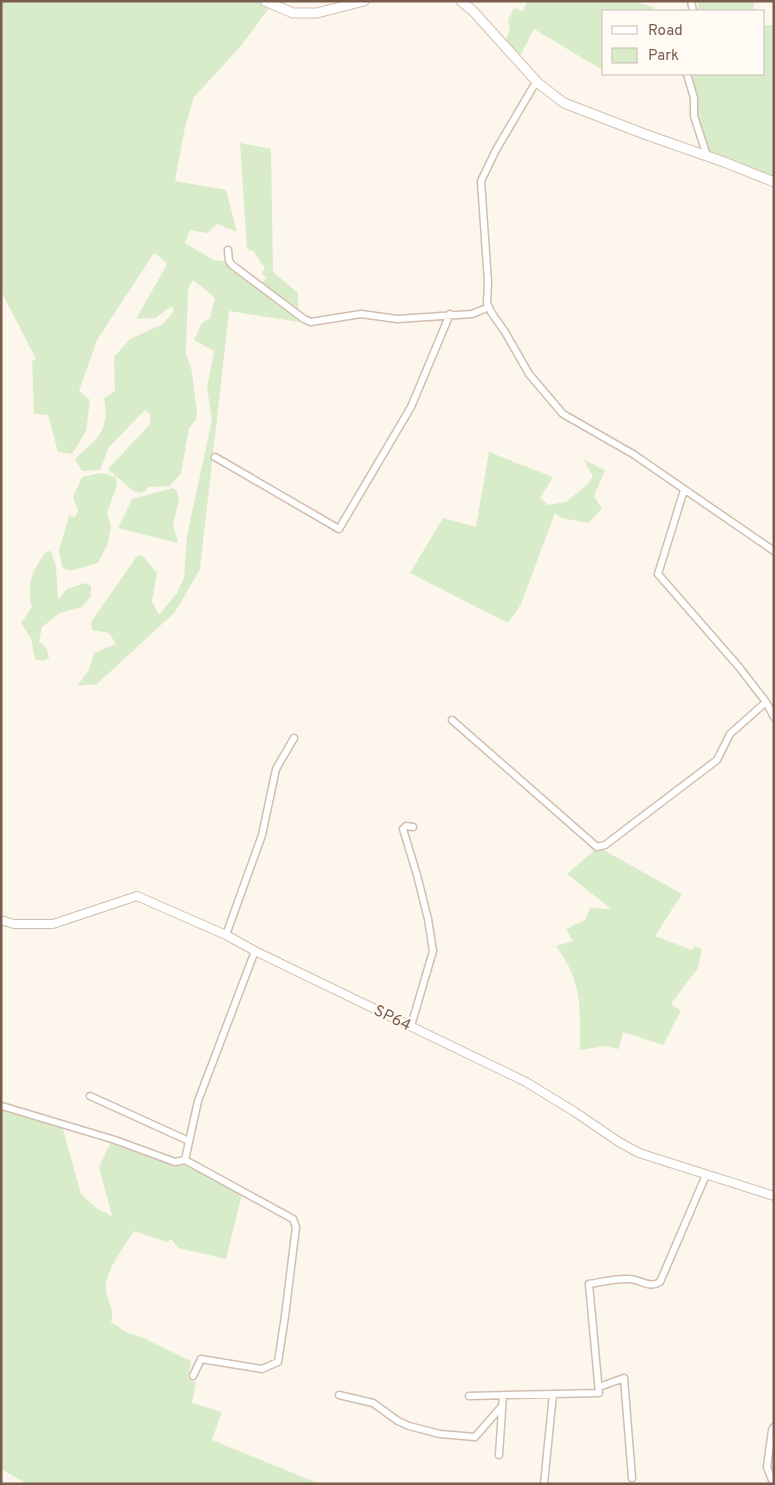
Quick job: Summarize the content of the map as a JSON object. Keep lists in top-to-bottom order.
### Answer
{
  "streets": {
    "street": ["SP64"]
  },
  "legend": ["Road", "Park"]
}
